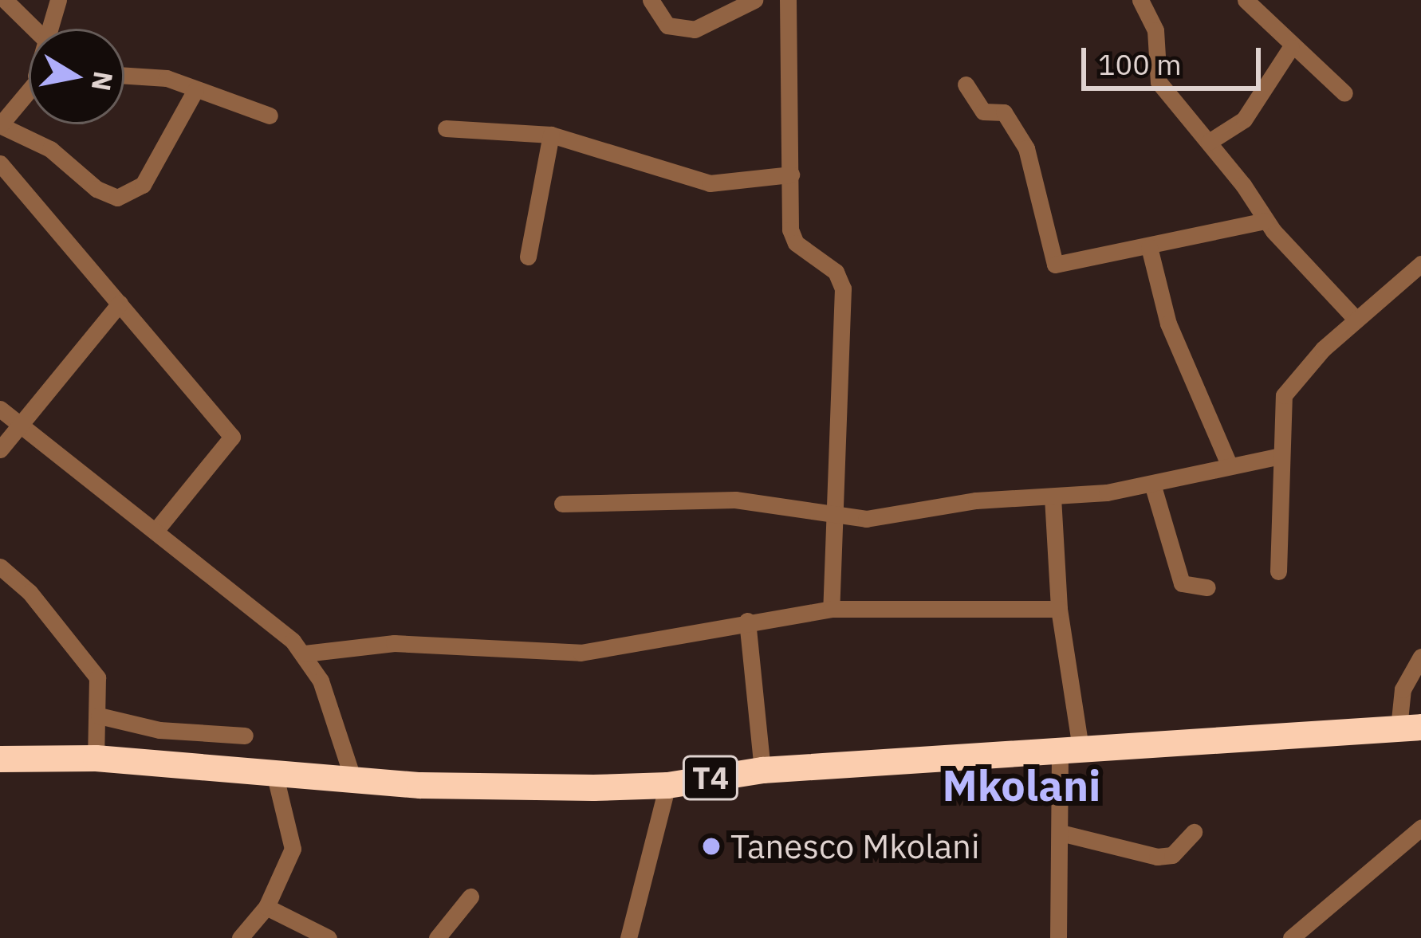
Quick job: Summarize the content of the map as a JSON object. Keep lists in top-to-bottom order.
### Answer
{
  "streets": {
    "highway": ["T4"]
  },
  "districts": ["Mkolani"],
  "places": ["Tanesco Mkolani"],
  "scale_bar": "100 m",
  "north": "right"
}
